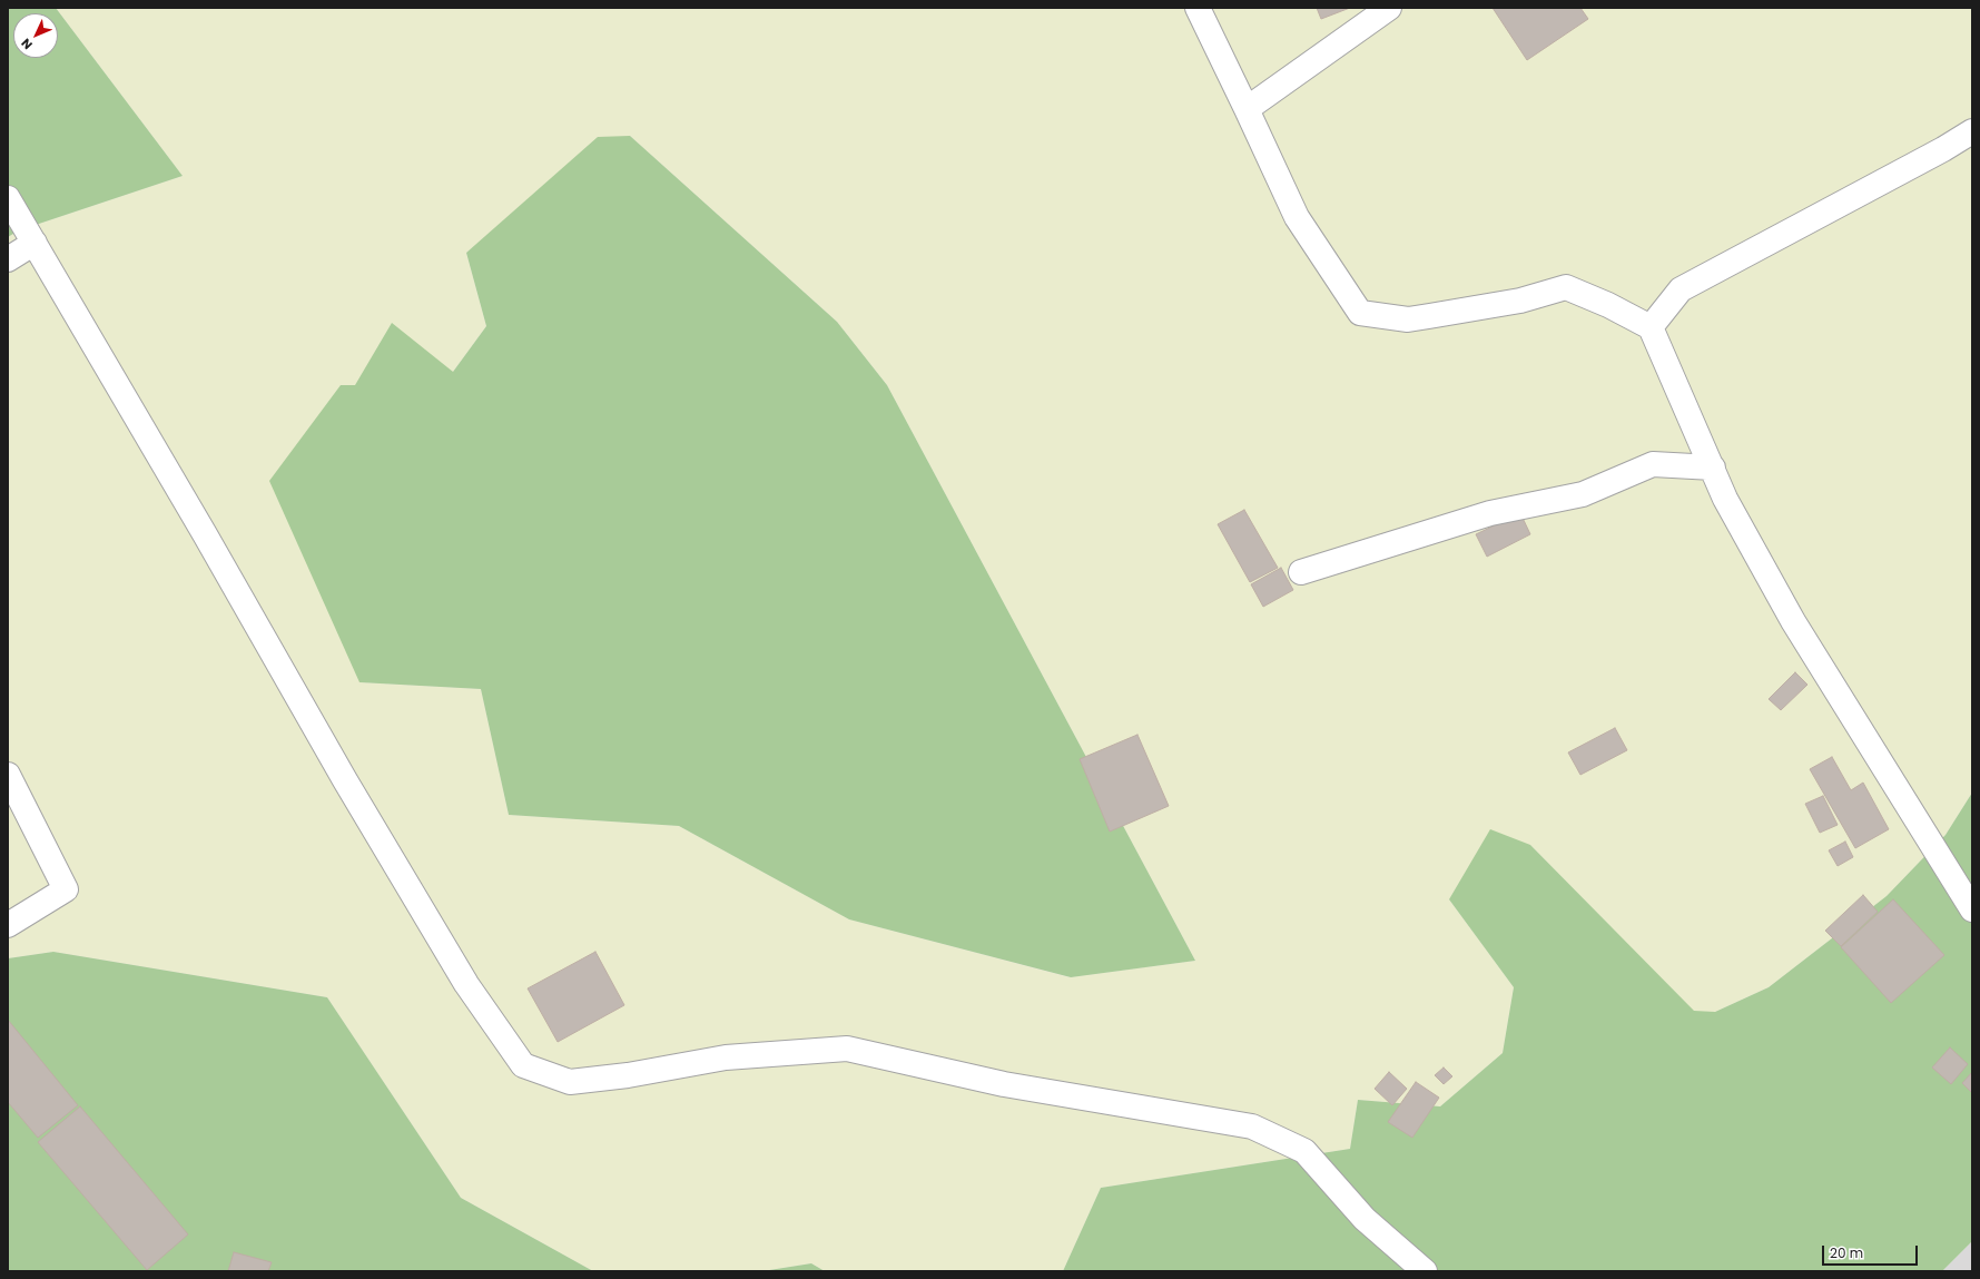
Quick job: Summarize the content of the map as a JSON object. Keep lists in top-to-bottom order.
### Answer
{
  "scale_bar": "20 m",
  "north": "bottom left"
}
